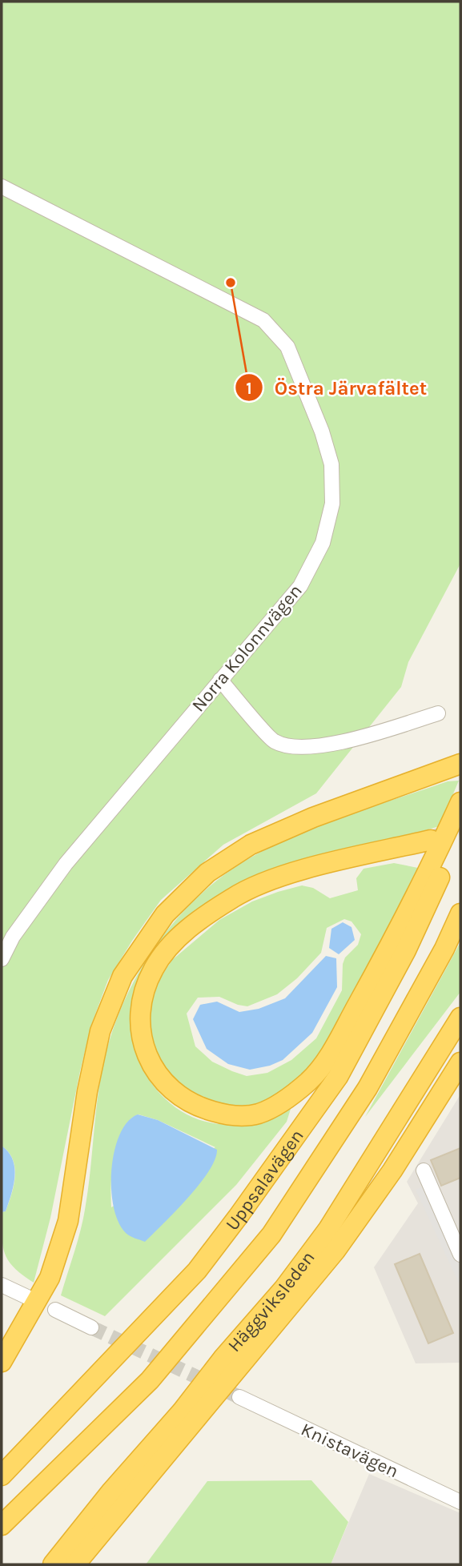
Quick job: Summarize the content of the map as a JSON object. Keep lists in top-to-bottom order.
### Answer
{
  "streets": {
    "highway": ["Uppsalavägen", "Häggviksleden"],
    "street": ["Norra Kolonnvägen", "Knistavägen"]
  },
  "places": ["Östra Järvafältet"]
}
